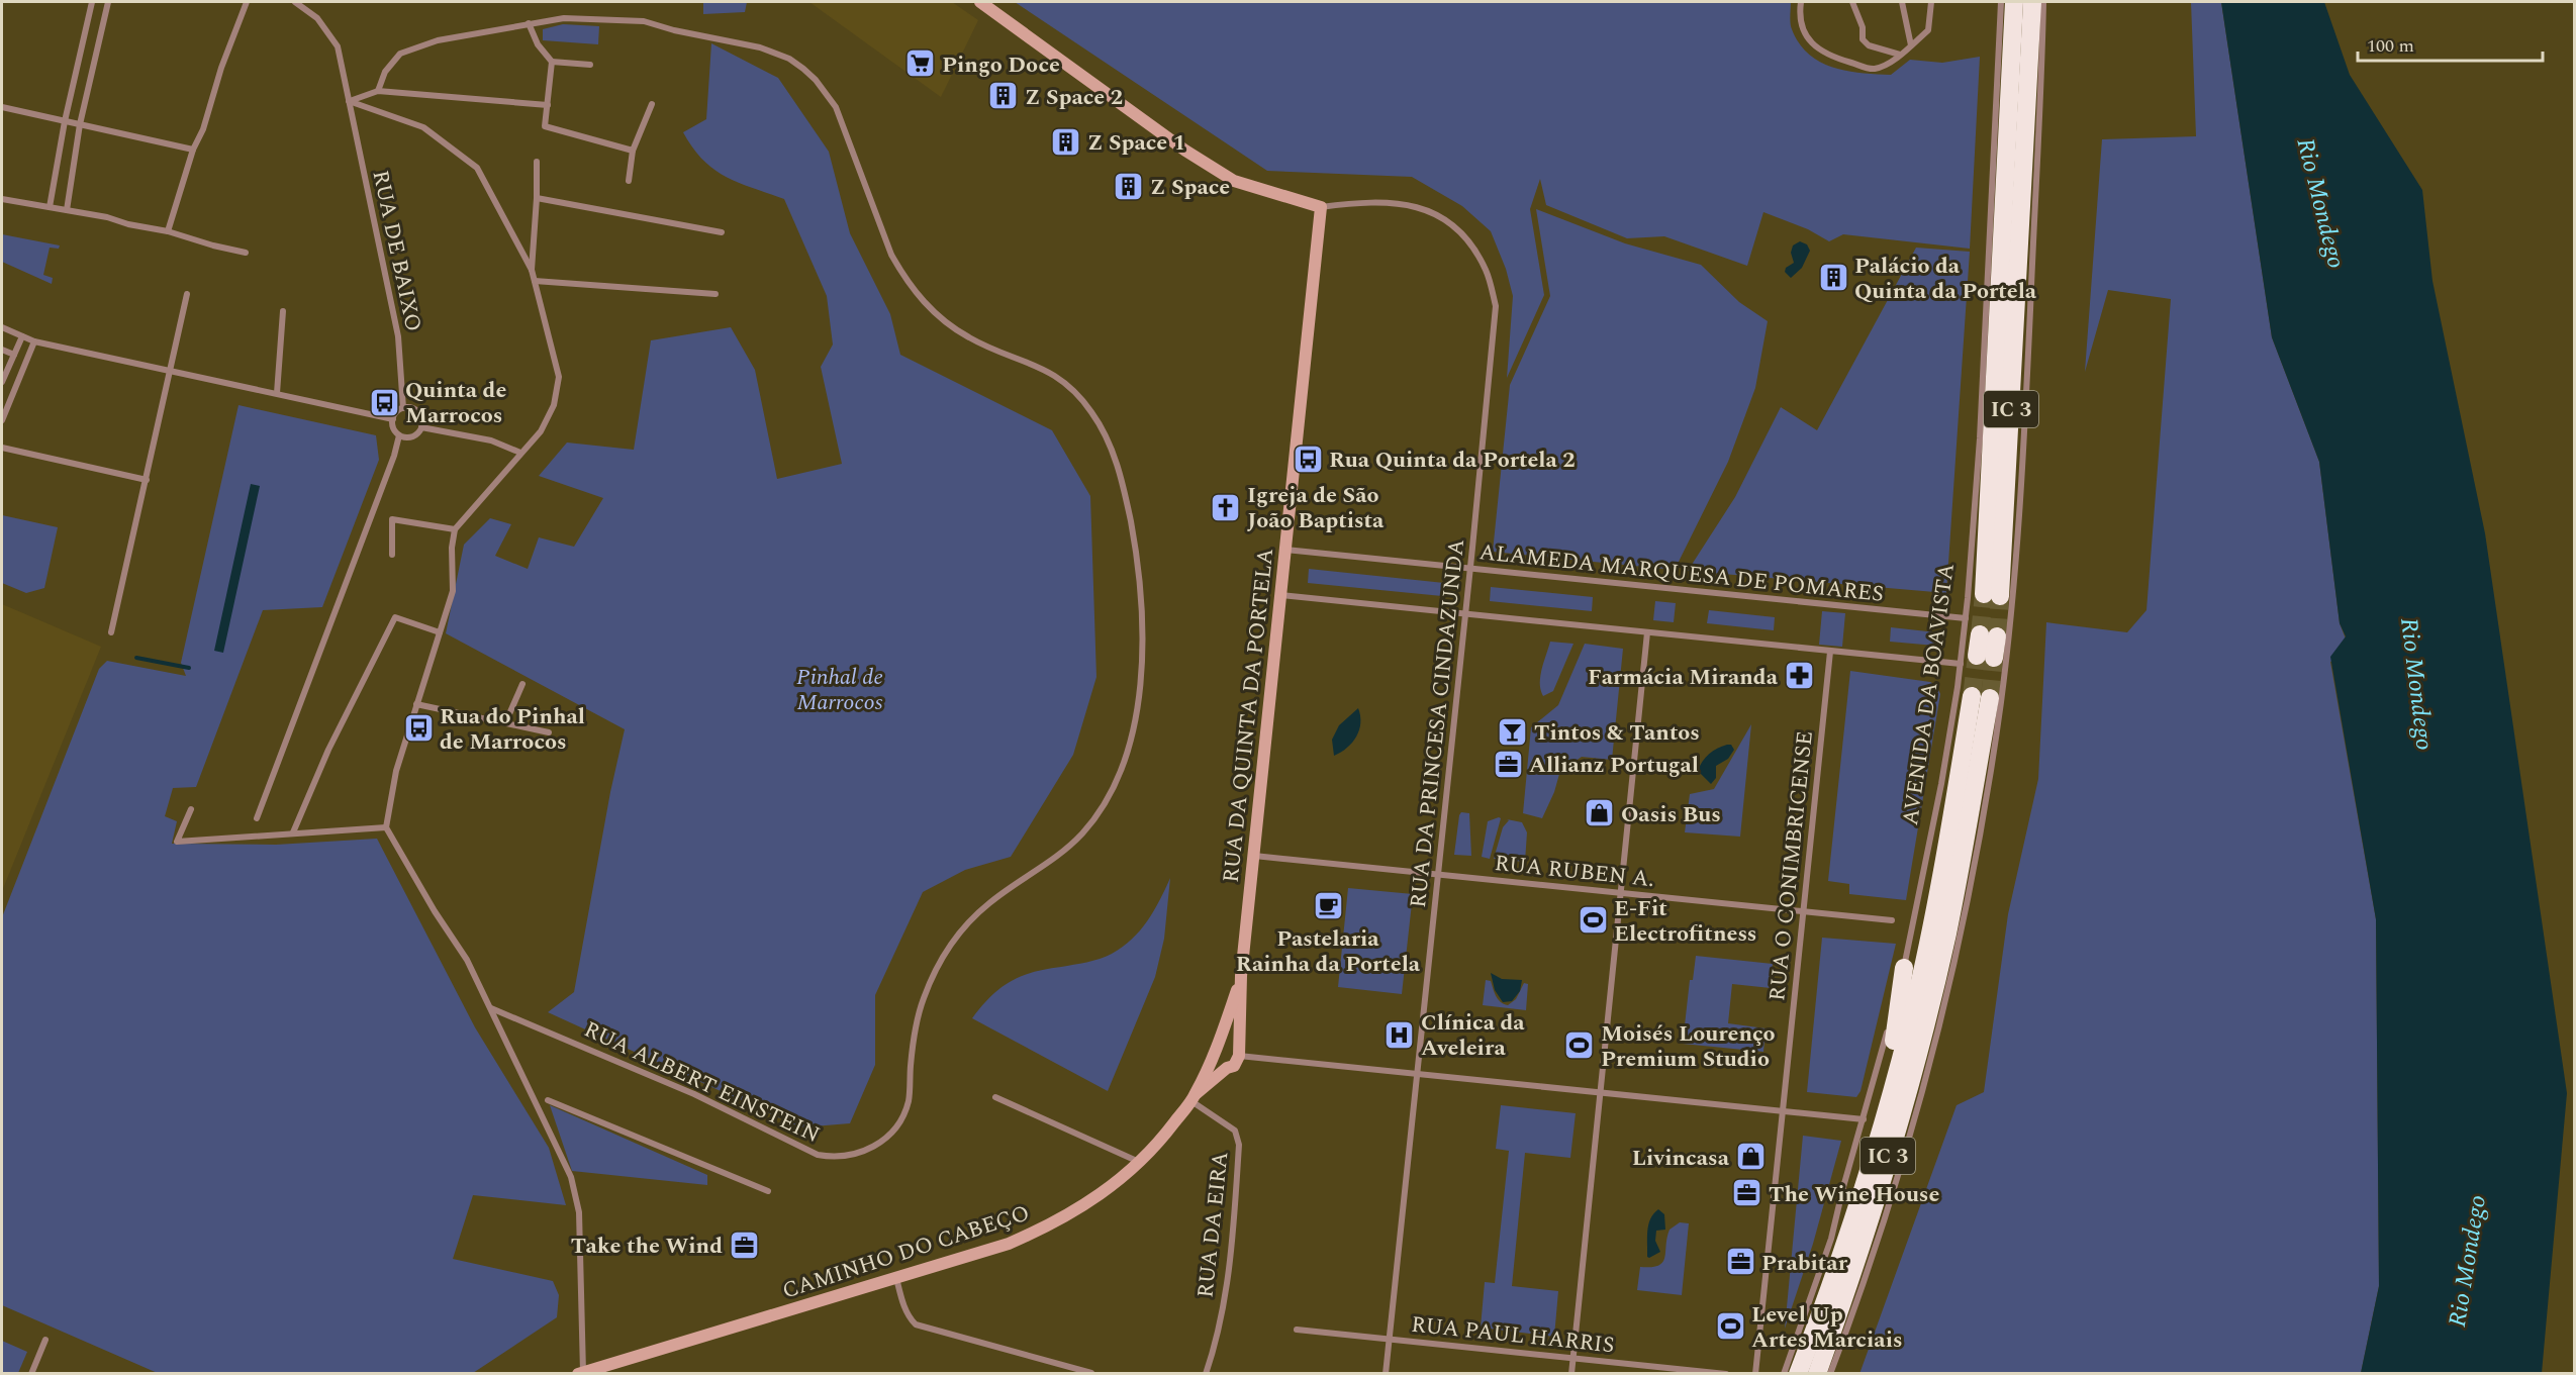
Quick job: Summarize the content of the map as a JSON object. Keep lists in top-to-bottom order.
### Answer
{
  "streets": {
    "highway": ["IC 3", "AVENIDA DA BOAVISTA"],
    "street": [
      "RUA DE BAIXO",
      "ALAMEDA MARQUESA DE POMARES",
      "RUA DA QUINTA DA PORTELA",
      "RUA DA PRINCESA CINDAZUNDA",
      "RUA O CONIMBRICENSE",
      "RUA RUBEN A.",
      "RUA ALBERT EINSTEIN",
      "RUA DA EIRA",
      "CAMINHO DO CABEÇO",
      "RUA PAUL HARRIS"
    ]
  },
  "crossings": [
    ["ALAMEDA MARQUESA DE POMARES", "AVENIDA DA BOAVISTA"],
    ["ALAMEDA MARQUESA DE POMARES", "RUA DA QUINTA DA PORTELA"],
    ["ALAMEDA MARQUESA DE POMARES", "RUA DA PRINCESA CINDAZUNDA"],
    ["RUA DA QUINTA DA PORTELA", "RUA DA PRINCESA CINDAZUNDA"],
    ["RUA DA QUINTA DA PORTELA", "RUA RUBEN A."],
    ["RUA DA QUINTA DA PORTELA", "CAMINHO DO CABEÇO"],
    ["RUA DA PRINCESA CINDAZUNDA", "RUA RUBEN A."],
    ["RUA DA PRINCESA CINDAZUNDA", "RUA PAUL HARRIS"],
    ["RUA O CONIMBRICENSE", "RUA RUBEN A."],
    ["RUA DA EIRA", "CAMINHO DO CABEÇO"]
  ],
  "water": ["Rio Mondego"],
  "parks": ["Pinhal de Marrocos"],
  "places": {
    "supermarket": ["Pingo Doce"],
    "building": [
      "Z Space 2",
      "Z Space 1",
      "Z Space",
      "Palácio da Quinta da Portela"
    ],
    "bus stop": ["Quinta de Marrocos", "Rua Quinta da Portela 2", "Rua do Pinhal de Marrocos"],
    "church": ["Igreja de São João Baptista"],
    "pharmacy": ["Farmácia Miranda"],
    "bar": ["Tintos & Tantos"],
    "office": [
      "Allianz Portugal",
      "The Wine House",
      "Take the Wind",
      "Prabitar"
    ],
    "shop": ["Oasis Bus", "Livincasa"],
    "cafe": ["Pastelaria Rainha da Portela"],
    "sports": ["E-Fit Electrofitness", "Moisés Lourenço Premium Studio", "Level Up Artes Marciais"],
    "hospital": ["Clínica da Aveleira"]
  },
  "scale_bar": "100 m"
}
